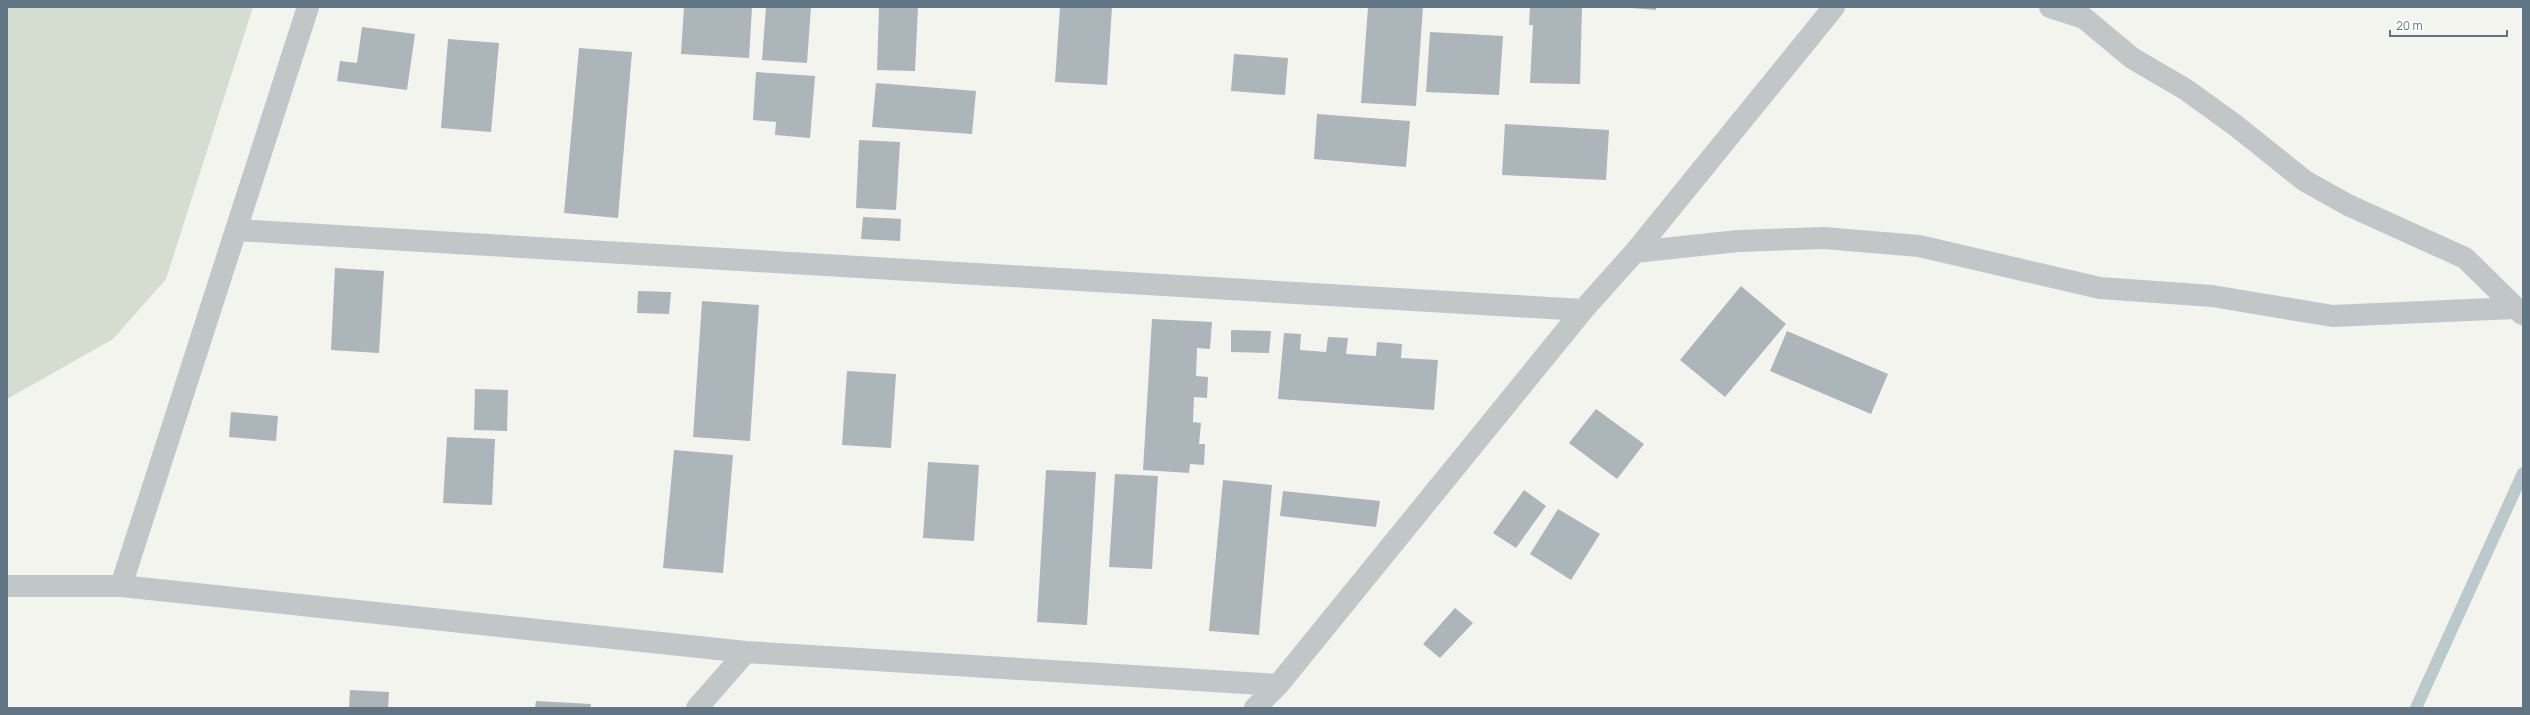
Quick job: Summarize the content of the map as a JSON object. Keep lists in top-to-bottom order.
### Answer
{
  "scale_bar": "20 m"
}
